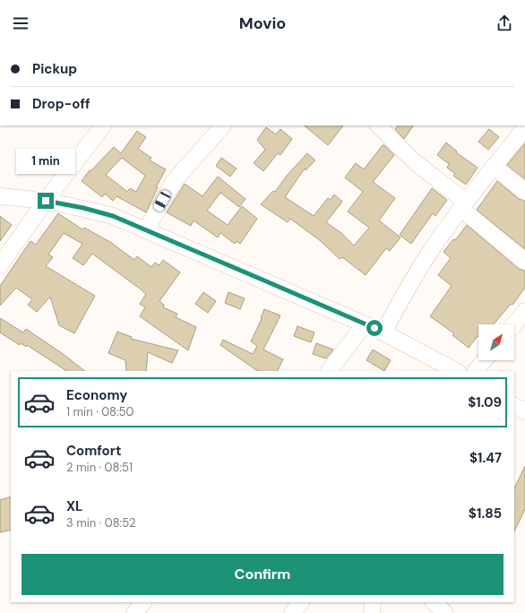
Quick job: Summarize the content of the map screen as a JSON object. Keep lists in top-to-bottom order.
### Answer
{
  "north": "top right",
  "page": {
    "header": "Movio",
    "banner": ["Pickup", "Drop-off"],
    "bubble": "1 min",
    "list": [
      {
        "name": "Economy",
        "note": "1 min · 08:50",
        "value": "$1.09"
      },
      {
        "name": "Comfort",
        "note": "2 min · 08:51",
        "value": "$1.47"
      },
      {
        "name": "XL",
        "note": "3 min · 08:52",
        "value": "$1.85"
      }
    ],
    "buttons": "Confirm"
  }
}
